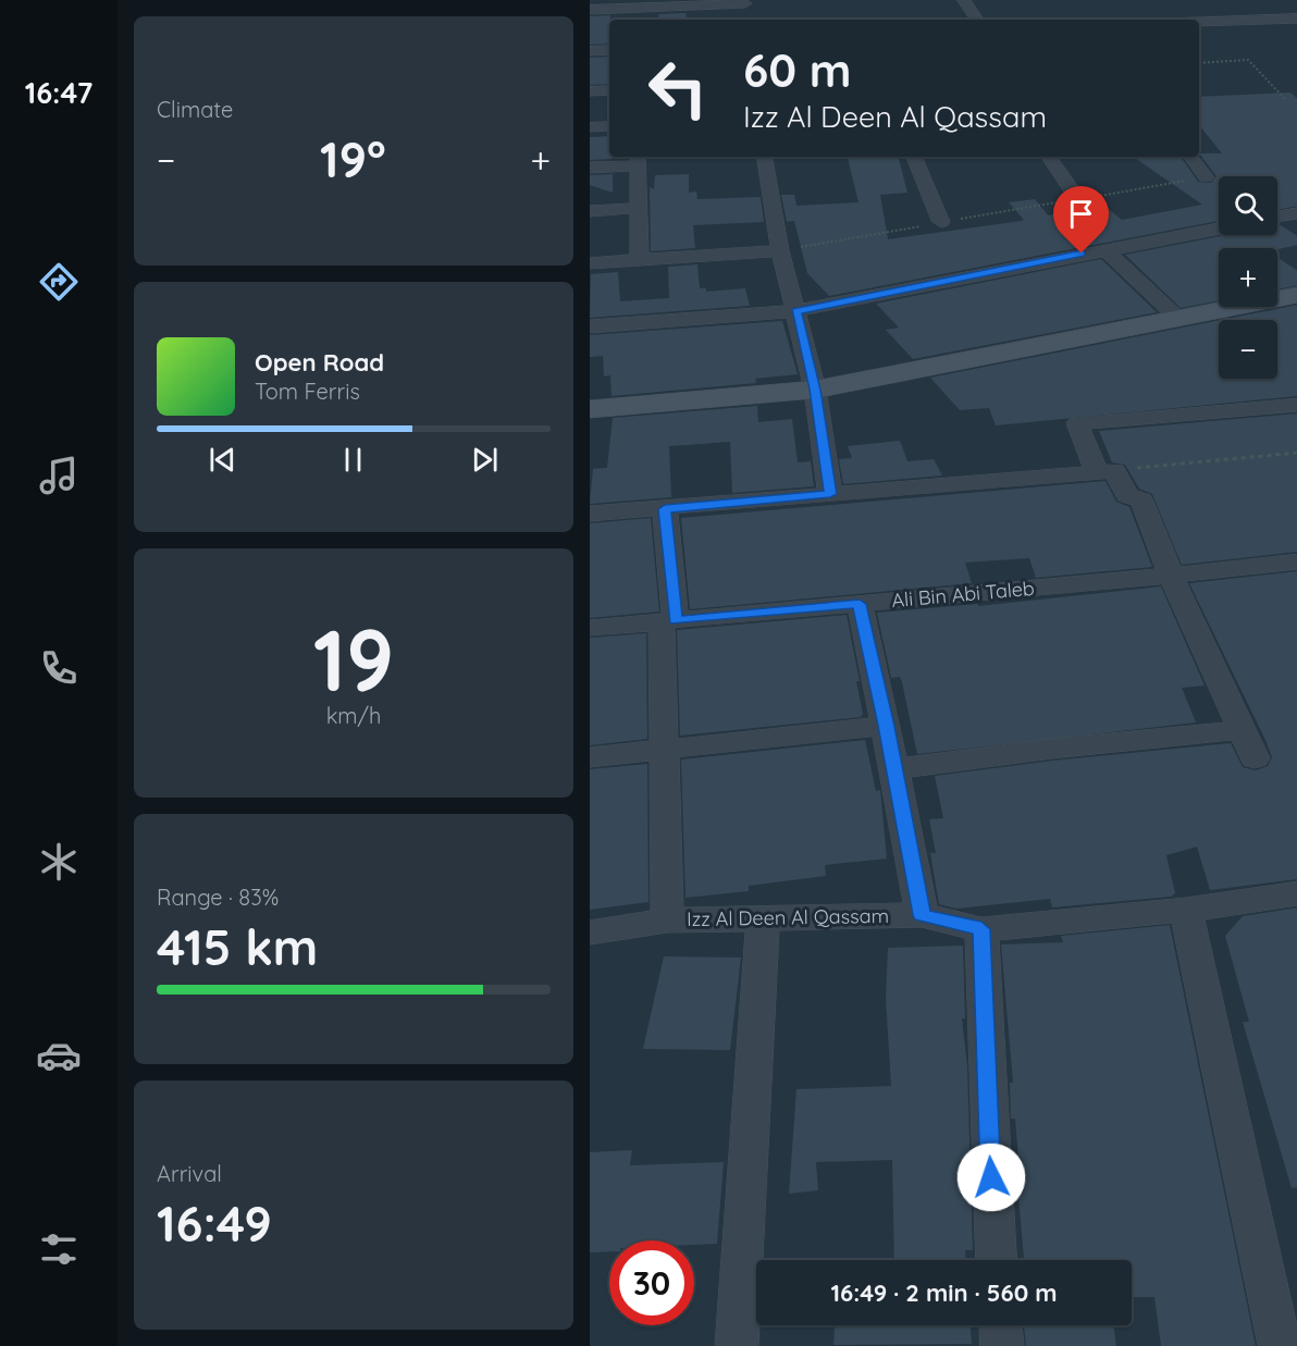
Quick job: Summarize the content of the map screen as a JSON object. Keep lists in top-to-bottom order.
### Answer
{
  "streets": {
    "street": ["Ali Bin Abi Taleb", "Izz Al Deen Al Qassam"]
  },
  "page": {
    "tabs": "16:47",
    "tile": [
      "Climate",
      ["19", "km/h"],
      ["Range · 83%", "415 km"],
      ["Arrival", "16:49"]
    ],
    "turn": ["60 m", "Izz Al Deen Al Qassam"],
    "heat": ["−", "19°", "+"],
    "map_buttons": ["+", "−"],
    "song": ["Open Road", "Tom Ferris"],
    "limit": "30",
    "trip": "16:49 · 2 min · 560 m"
  }
}
